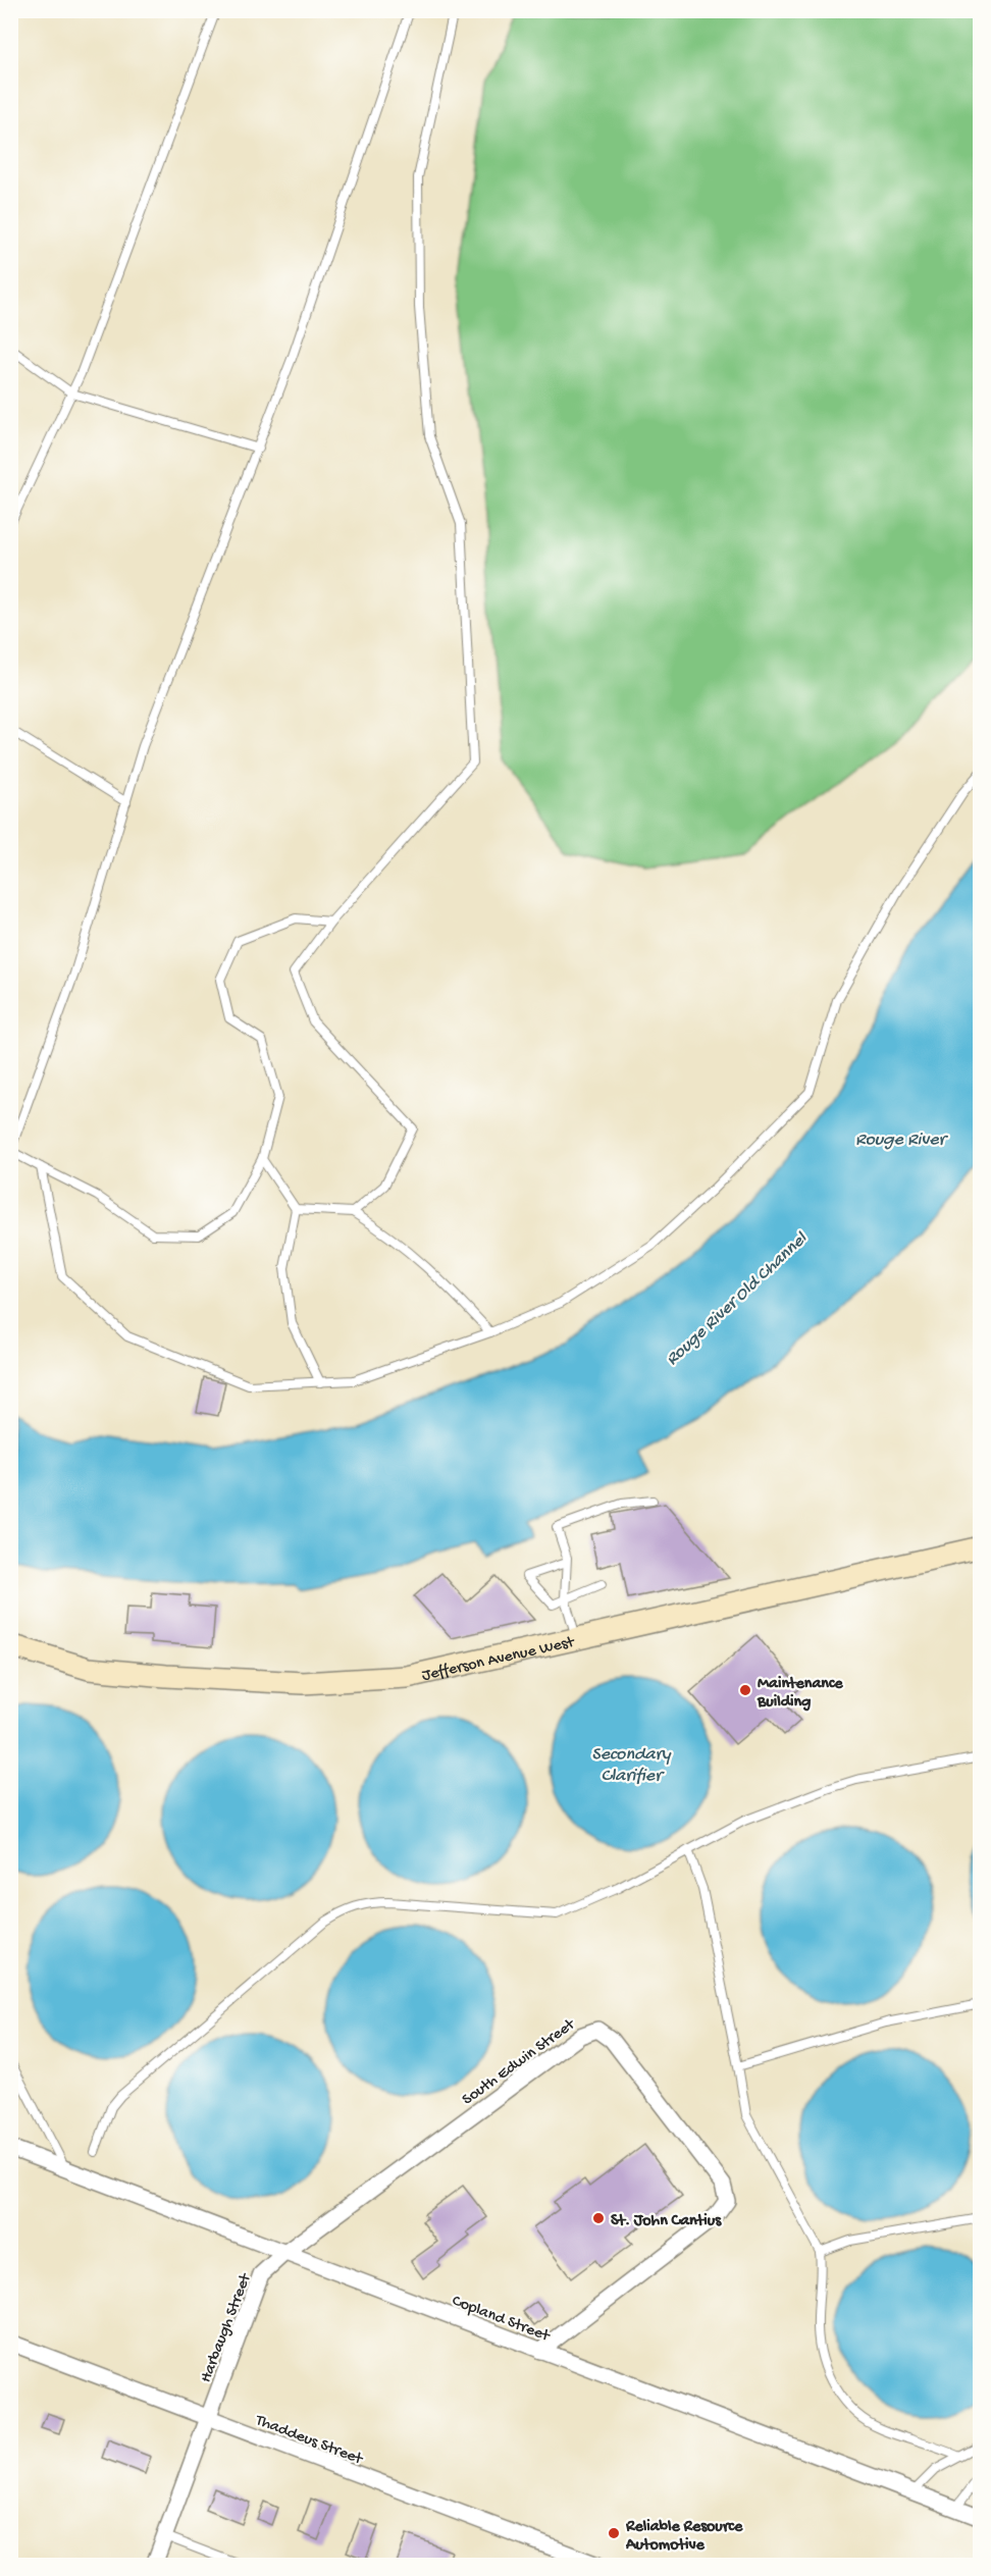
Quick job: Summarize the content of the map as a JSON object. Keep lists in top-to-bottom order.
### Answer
{
  "streets": {
    "main road": ["Jefferson Avenue West"],
    "street": [
      "South Edwin Street",
      "Copland Street",
      "Harbaugh Street",
      "Thaddeus Street"
    ]
  },
  "crossings": [
    ["South Edwin Street", "Copland Street"],
    ["South Edwin Street", "Harbaugh Street"],
    ["Copland Street", "Harbaugh Street"],
    ["Harbaugh Street", "Thaddeus Street"]
  ],
  "water": ["Rouge River", "Rouge River Old Channel", "Secondary Clarifier"],
  "places": ["Maintenance Building", "St. John Cantius", "Reliable Resource Automotive"]
}
